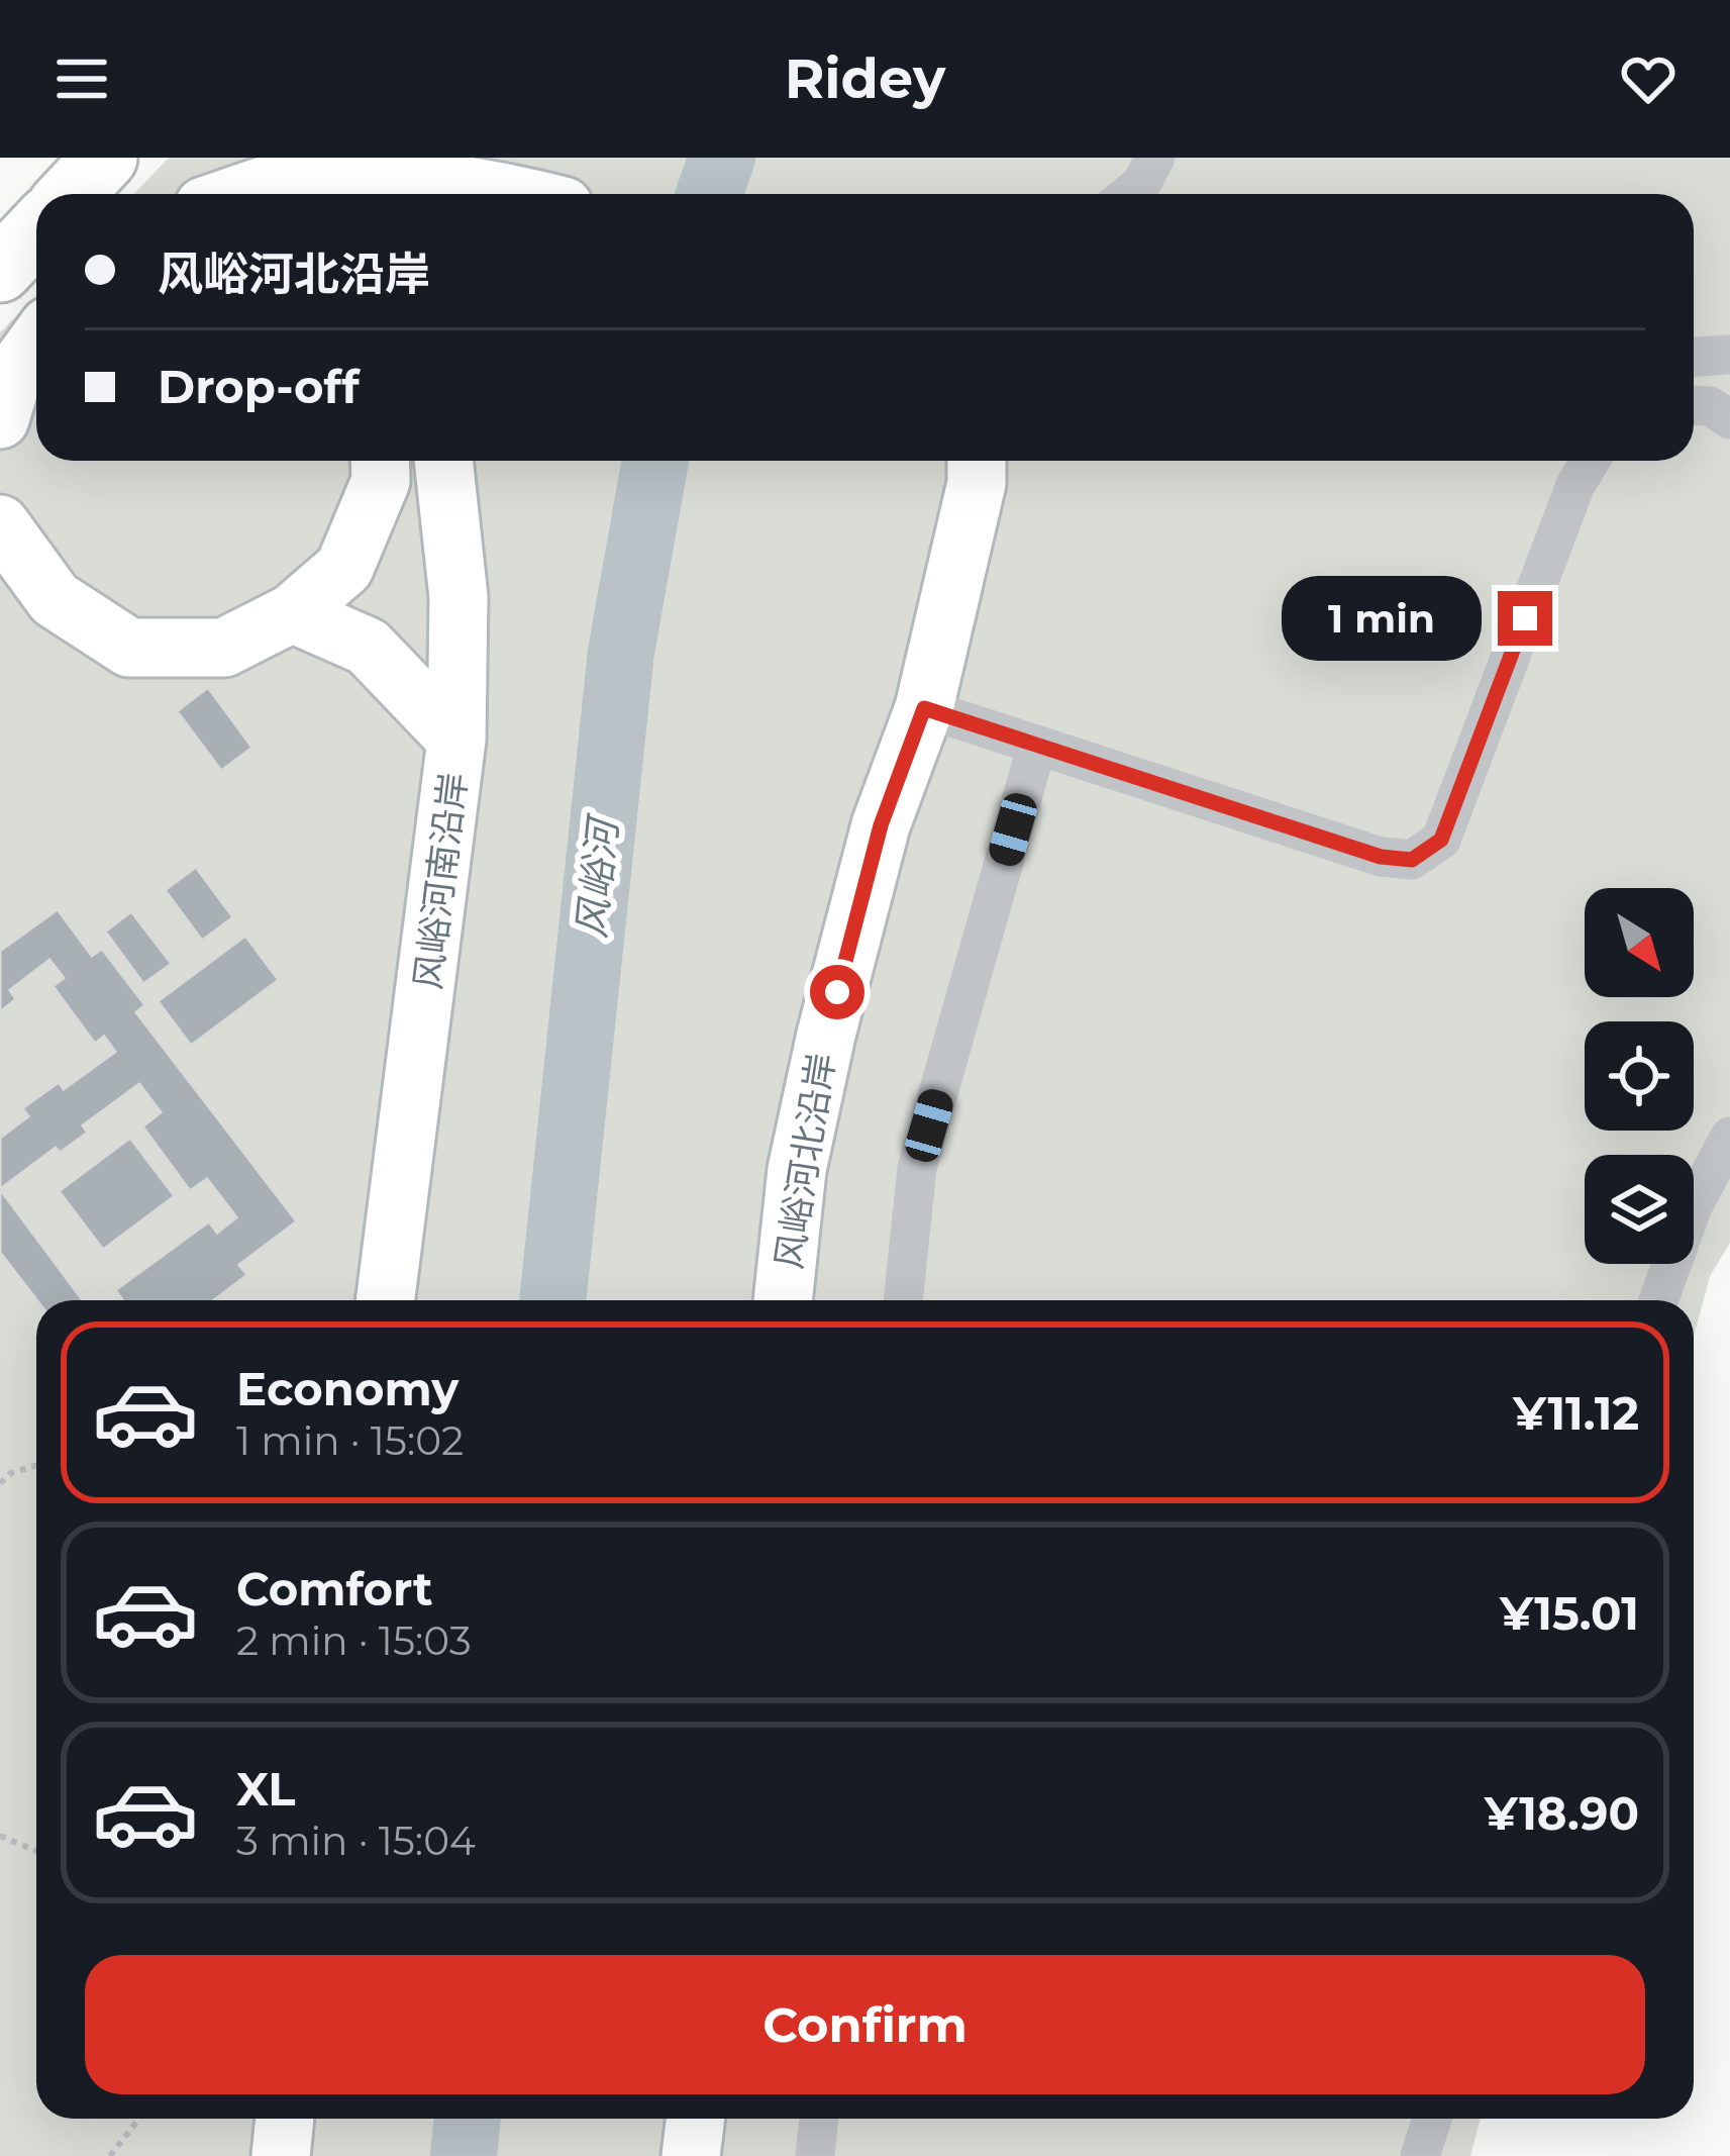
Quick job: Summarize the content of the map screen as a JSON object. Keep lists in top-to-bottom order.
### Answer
{
  "streets": {
    "street": ["风峪河南沿岸", "风峪河北沿岸"]
  },
  "water": ["风峪河"],
  "north": "bottom right",
  "page": {
    "header": "Ridey",
    "banner": ["风峪河北沿岸", "Drop-off"],
    "bubble": "1 min",
    "list": [
      {
        "name": "Economy",
        "note": "1 min · 15:02",
        "value": "¥11.12"
      },
      {
        "name": "Comfort",
        "note": "2 min · 15:03",
        "value": "¥15.01"
      },
      {
        "name": "XL",
        "note": "3 min · 15:04",
        "value": "¥18.90"
      }
    ],
    "buttons": "Confirm"
  }
}
